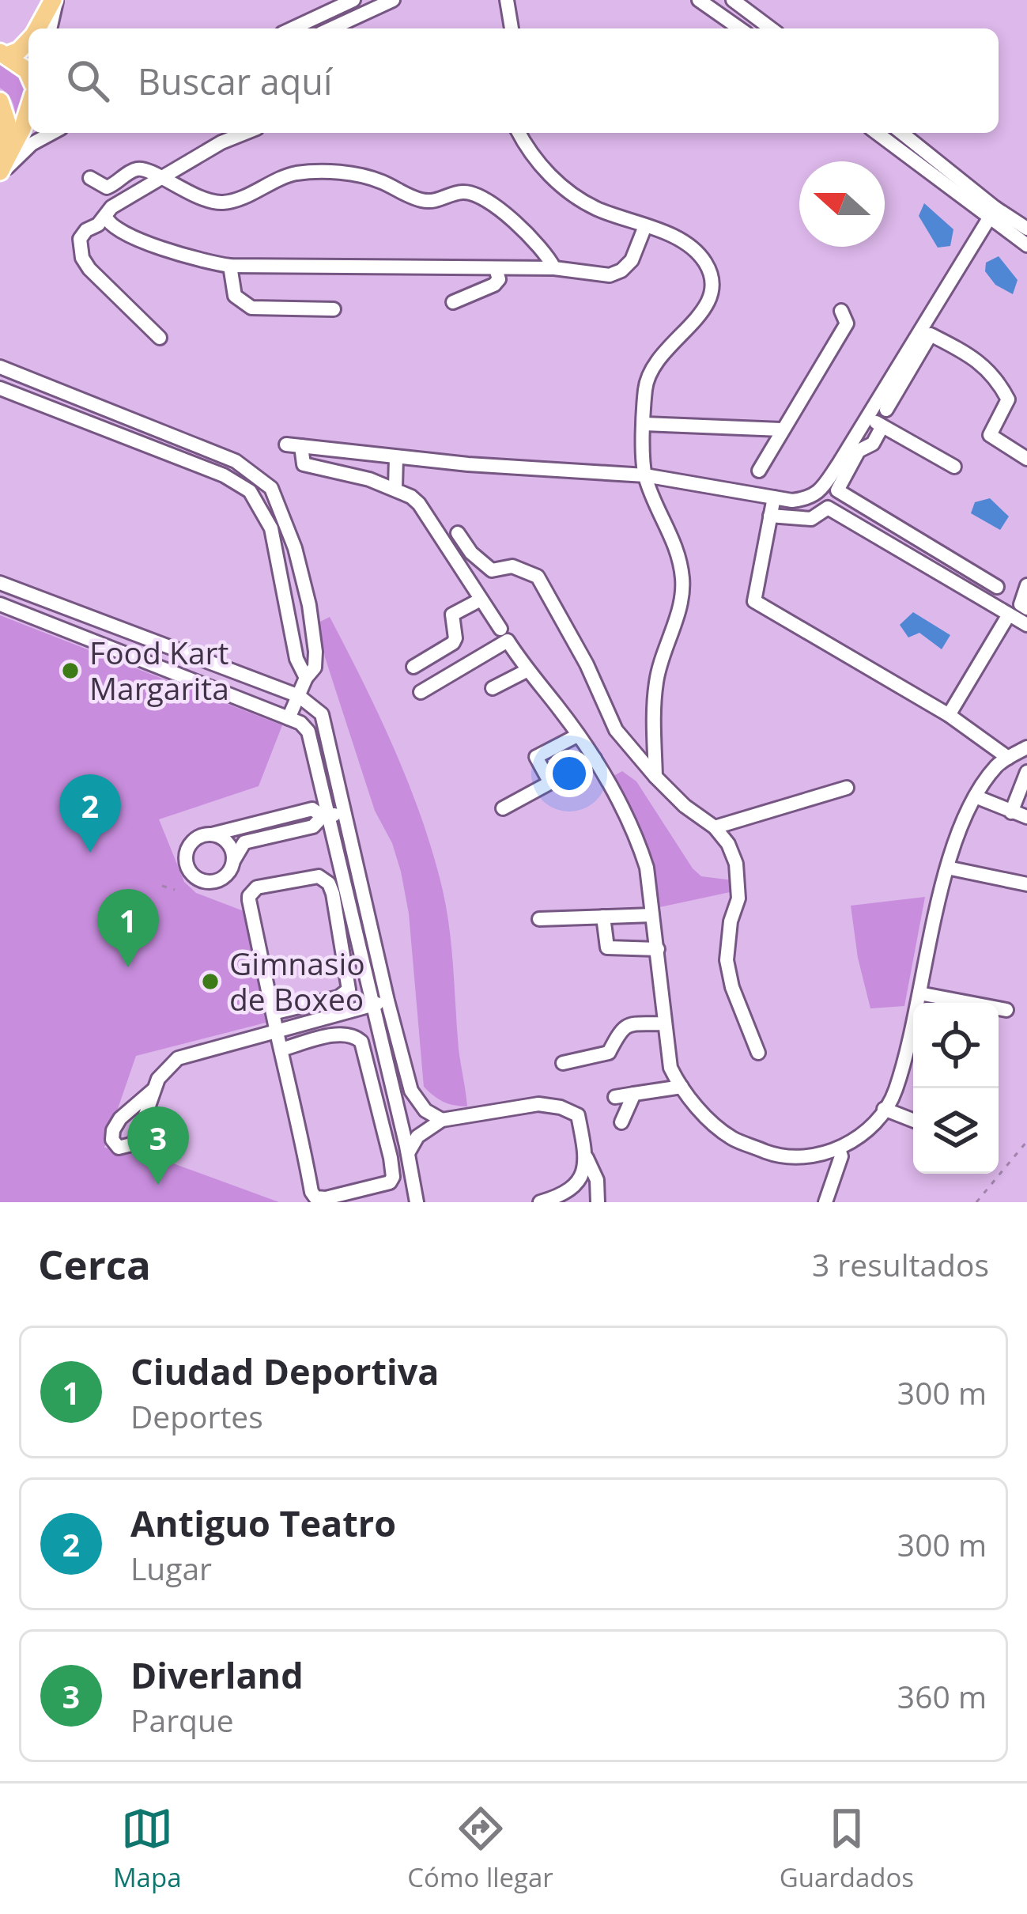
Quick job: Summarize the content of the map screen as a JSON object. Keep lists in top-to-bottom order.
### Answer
{
  "places": ["Food Kart Margarita", "Gimnasio de Boxeo"],
  "north": "left",
  "page": {
    "search": "Buscar aquí",
    "pins": ["2", "1", "3"],
    "heading": ["Cerca", "3 resultados"],
    "list": [
      {
        "mark": "1",
        "name": "Ciudad Deportiva",
        "note": "Deportes",
        "value": "300 m"
      },
      {
        "mark": "2",
        "name": "Antiguo Teatro",
        "note": "Lugar",
        "value": "300 m"
      },
      {
        "mark": "3",
        "name": "Diverland",
        "note": "Parque",
        "value": "360 m"
      }
    ],
    "nav": ["Mapa", "Cómo llegar", "Guardados"]
  }
}
